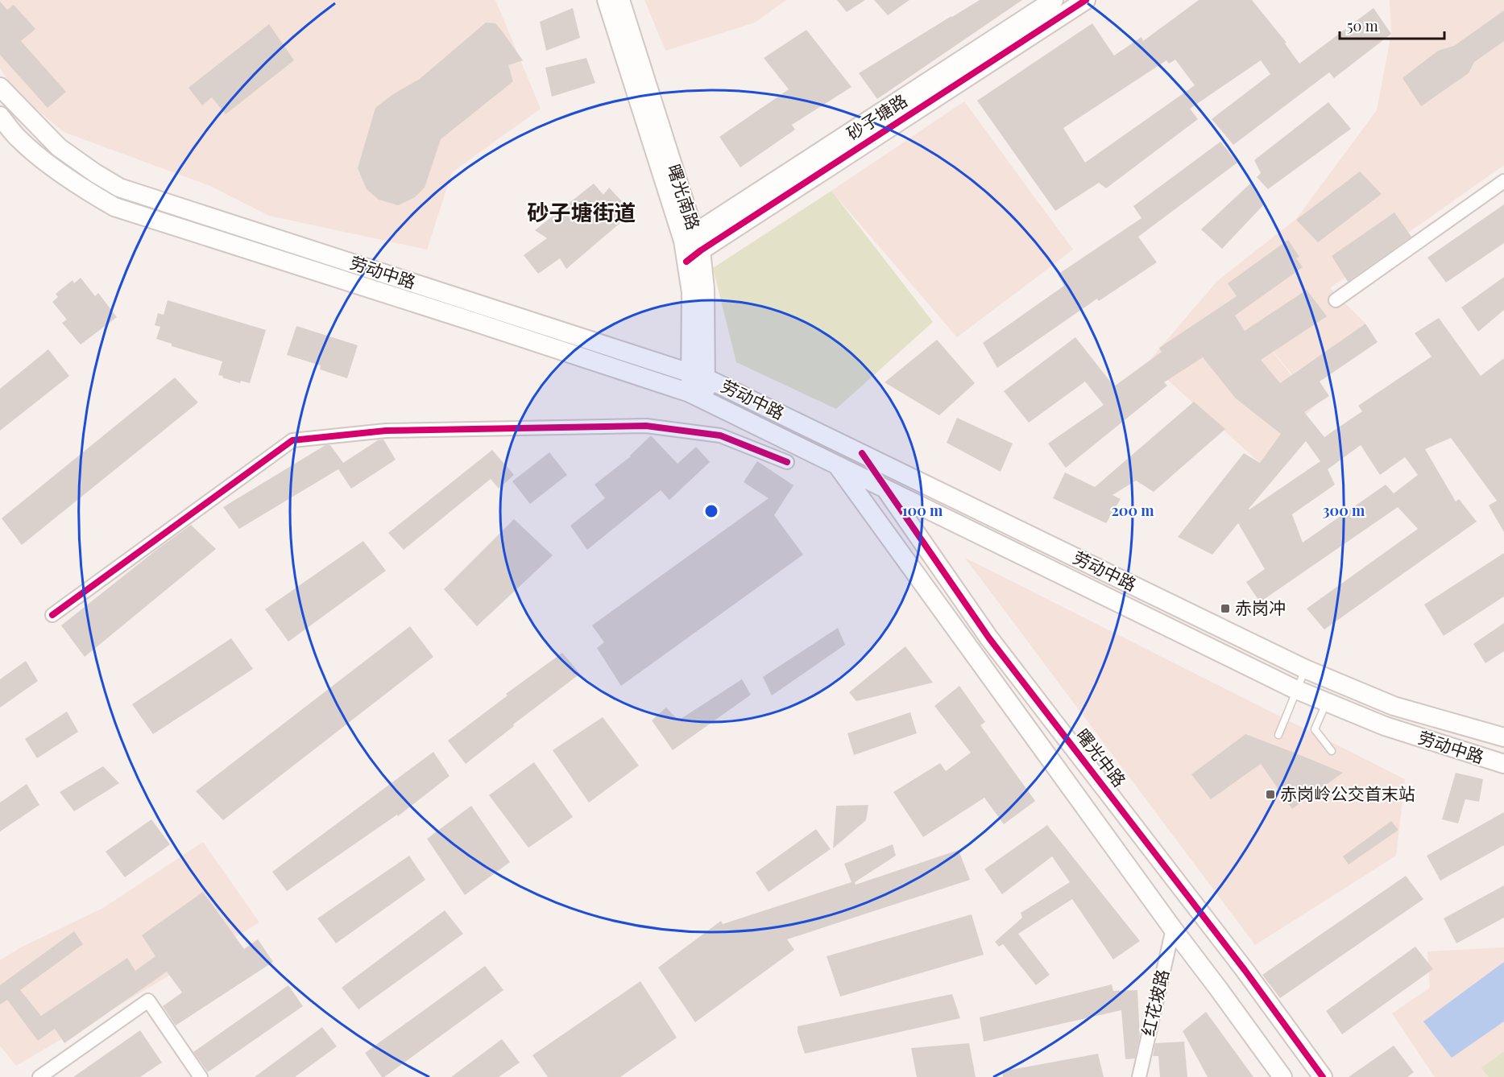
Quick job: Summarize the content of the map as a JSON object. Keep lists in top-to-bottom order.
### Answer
{
  "streets": {
    "main road": [
      "砂子塘路",
      "曙光南路",
      "劳动中路",
      "曙光中路"
    ],
    "street": ["红花坡路"]
  },
  "crossings": [
    ["砂子塘路", "曙光南路"],
    ["曙光南路", "劳动中路"],
    ["劳动中路", "曙光中路"]
  ],
  "districts": ["砂子塘街道"],
  "places": {
    "transit": ["赤岗冲", "赤岗岭公交首末站"]
  },
  "scale_bar": "50 m",
  "rings": ["100 m", "200 m", "300 m"]
}
